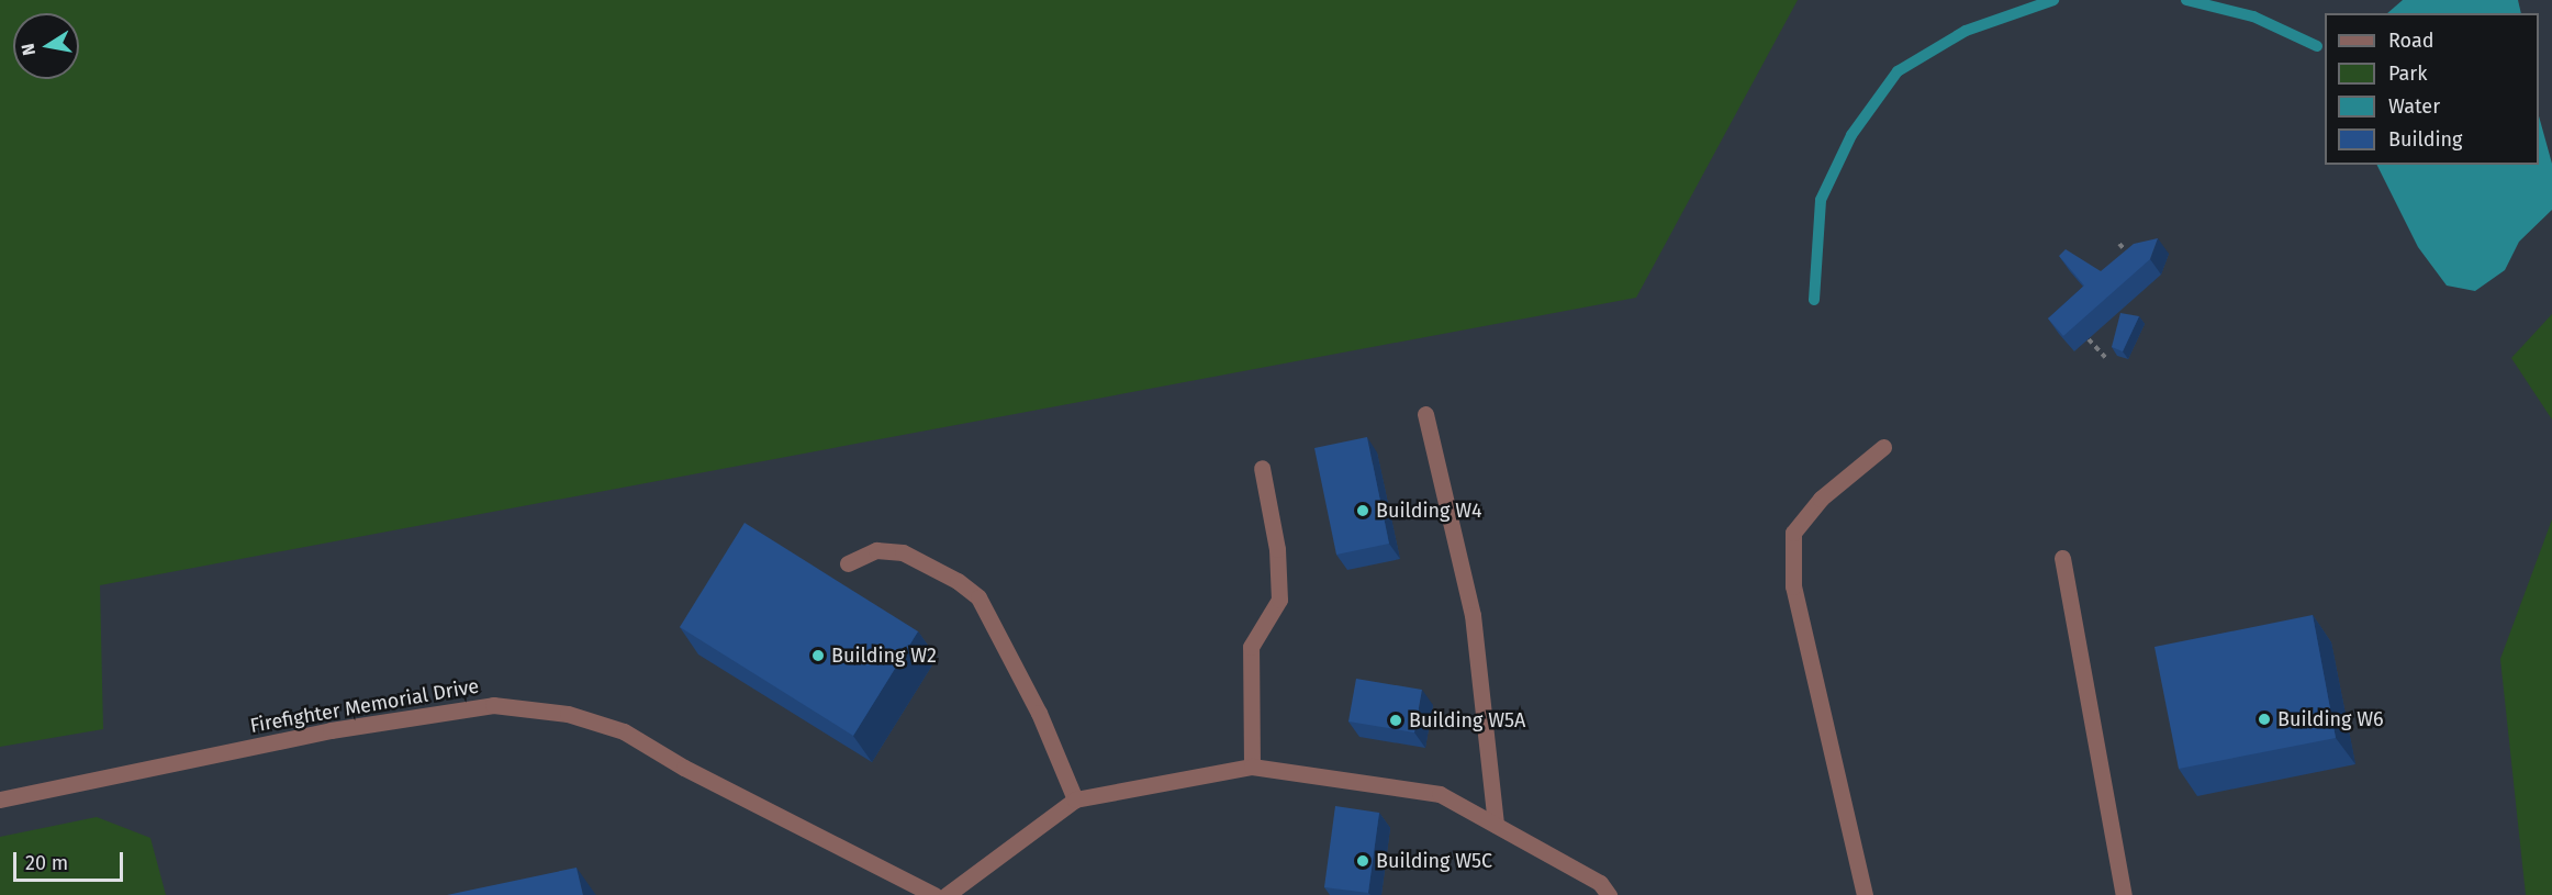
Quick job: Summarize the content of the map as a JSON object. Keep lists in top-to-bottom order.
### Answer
{
  "streets": {
    "lane": ["Firefighter Memorial Drive"]
  },
  "places": [
    "Building W4",
    "Building W2",
    "Building W6",
    "Building W5A",
    "Building W5C"
  ],
  "legend": [
    "Road",
    "Park",
    "Water",
    "Building"
  ],
  "scale_bar": "20 m",
  "north": "left"
}
